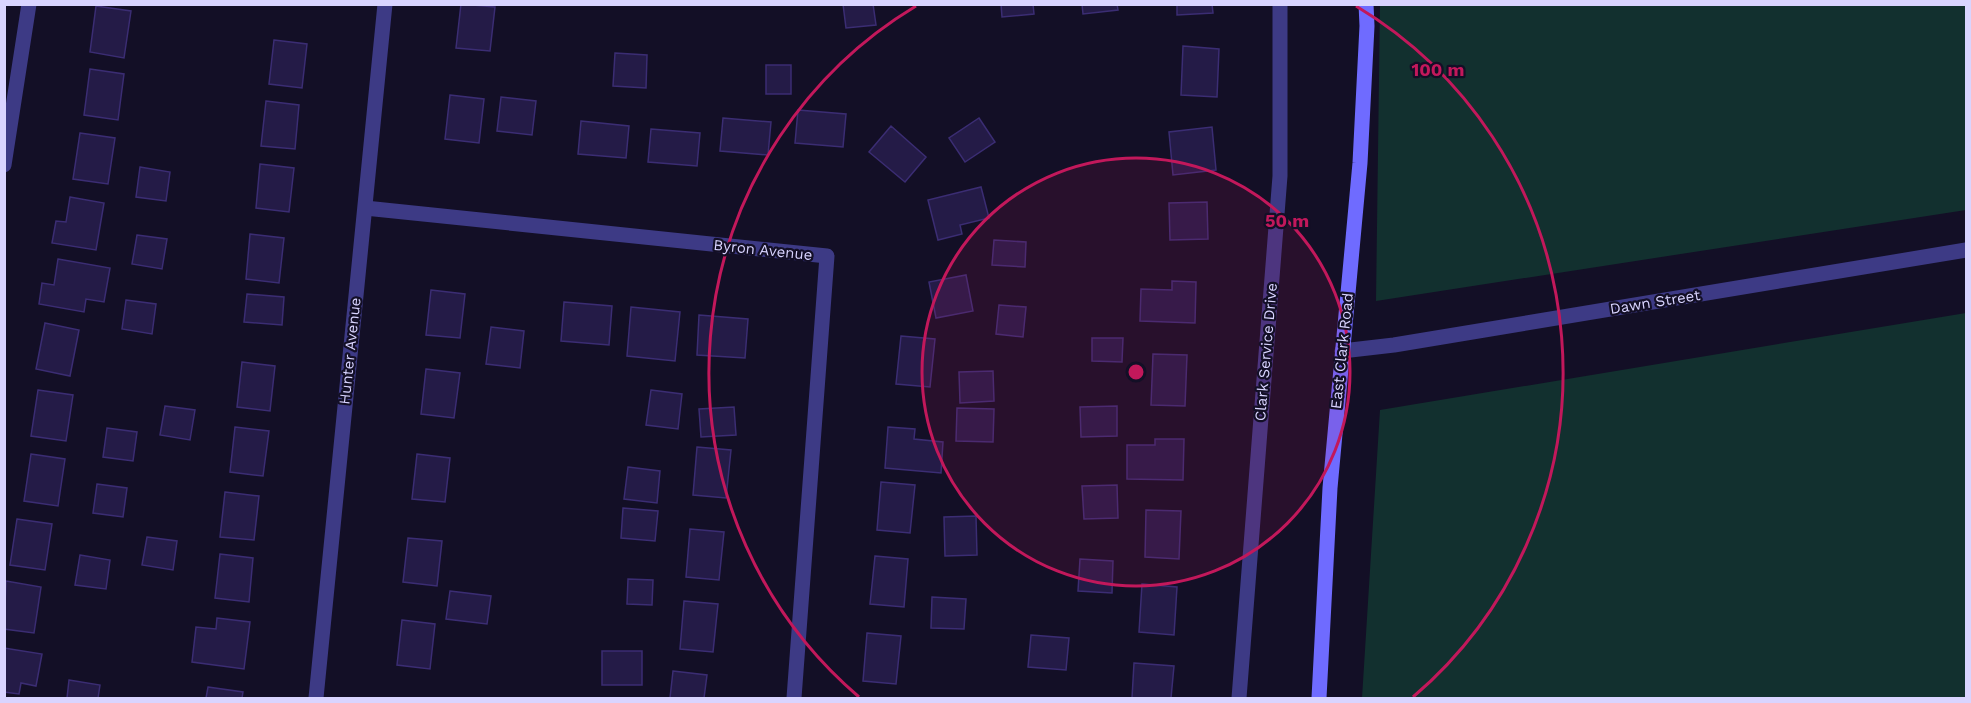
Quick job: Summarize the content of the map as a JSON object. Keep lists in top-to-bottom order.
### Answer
{
  "streets": {
    "main road": ["East Clark Road"],
    "street": [
      "Byron Avenue",
      "Dawn Street",
      "Hunter Avenue",
      "Clark Service Drive"
    ]
  },
  "crossings": [
    ["Byron Avenue", "Hunter Avenue"],
    ["Dawn Street", "East Clark Road"]
  ],
  "rings": ["100 m", "50 m"]
}
